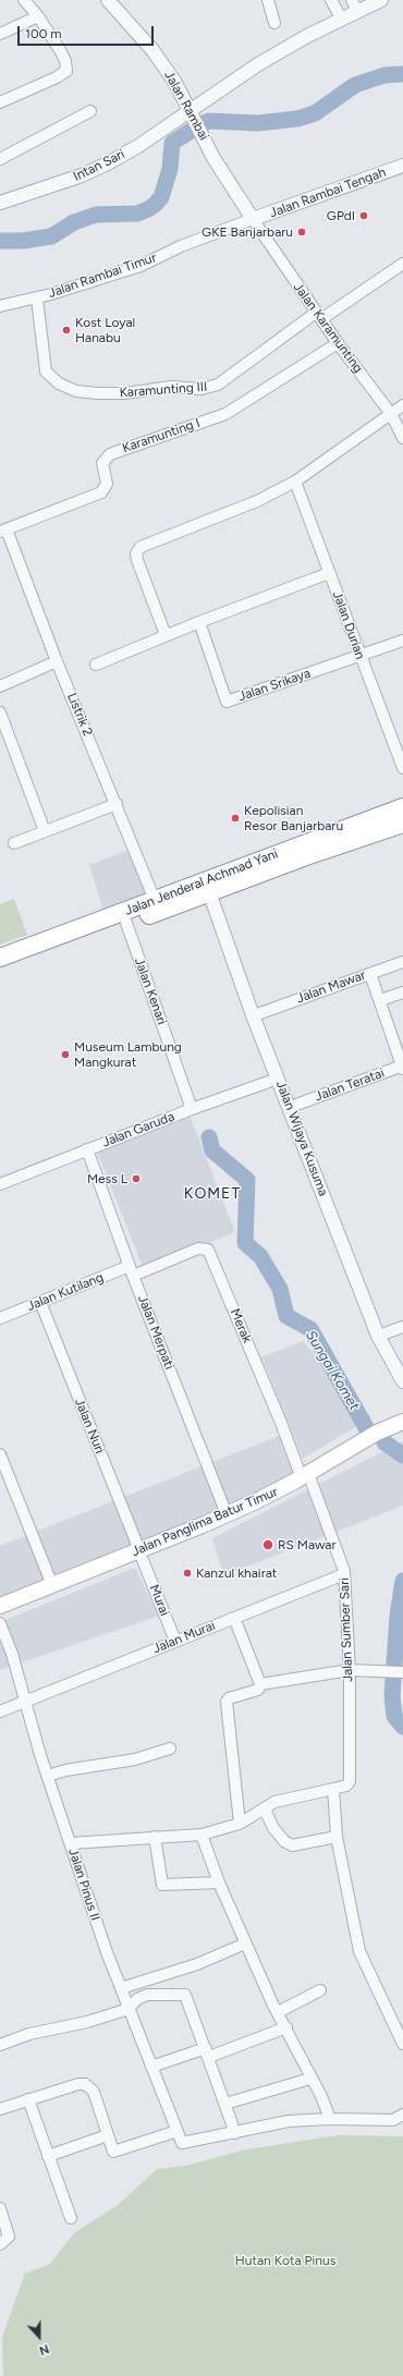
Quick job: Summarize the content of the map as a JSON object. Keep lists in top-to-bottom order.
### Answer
{
  "streets": {
    "highway": ["Jalan Jenderal Achmad Yani"],
    "main road": ["Jalan Panglima Batur Timur"],
    "street": [
      "Jalan Rambai",
      "Intan Sari",
      "Jalan Rambai Tengah",
      "Jalan Rambai Timur",
      "Jalan Karamunting",
      "Karamunting III",
      "Karamunting I",
      "Jalan Durian",
      "Jalan Srikaya",
      "Listrik 2",
      "Jalan Mawar",
      "Jalan Kenari",
      "Jalan Teratai",
      "Jalan Garuda",
      "Jalan Wijaya Kusuma",
      "Jalan Kutilang",
      "Merak",
      "Jalan Merpati",
      "Jalan Nuri",
      "Murai",
      "Jalan Sumber Sari",
      "Jalan Murai",
      "Jalan Pinus II"
    ]
  },
  "crossings": [
    ["Jalan Rambai", "Intan Sari"],
    ["Jalan Rambai", "Jalan Rambai Tengah"],
    ["Jalan Rambai", "Jalan Rambai Timur"],
    ["Jalan Rambai", "Jalan Karamunting"],
    ["Jalan Rambai Tengah", "Jalan Rambai Timur"],
    ["Jalan Rambai Tengah", "Jalan Karamunting"],
    ["Jalan Rambai Timur", "Jalan Karamunting"],
    ["Jalan Rambai Timur", "Karamunting III"],
    ["Jalan Karamunting", "Karamunting III"],
    ["Jalan Karamunting", "Karamunting I"],
    ["Karamunting I", "Listrik 2"],
    ["Jalan Durian", "Jalan Srikaya"],
    ["Listrik 2", "Jalan Jenderal Achmad Yani"],
    ["Jalan Jenderal Achmad Yani", "Jalan Kenari"],
    ["Jalan Jenderal Achmad Yani", "Jalan Wijaya Kusuma"],
    ["Jalan Mawar", "Jalan Wijaya Kusuma"],
    ["Jalan Kenari", "Jalan Garuda"],
    ["Jalan Teratai", "Jalan Wijaya Kusuma"],
    ["Jalan Garuda", "Jalan Wijaya Kusuma"],
    ["Jalan Garuda", "Jalan Merpati"],
    ["Jalan Kutilang", "Merak"],
    ["Jalan Kutilang", "Jalan Merpati"],
    ["Jalan Kutilang", "Jalan Nuri"],
    ["Merak", "Jalan Merpati"],
    ["Merak", "Jalan Panglima Batur Timur"],
    ["Merak", "Jalan Sumber Sari"],
    ["Jalan Merpati", "Jalan Panglima Batur Timur"],
    ["Jalan Nuri", "Jalan Panglima Batur Timur"],
    ["Jalan Nuri", "Murai"],
    ["Jalan Panglima Batur Timur", "Murai"],
    ["Jalan Panglima Batur Timur", "Jalan Sumber Sari"],
    ["Murai", "Jalan Murai"],
    ["Jalan Sumber Sari", "Jalan Murai"],
    ["Jalan Murai", "Jalan Pinus II"]
  ],
  "districts": ["KOMET"],
  "water": ["Sungai Komet"],
  "parks": ["Hutan Kota Pinus"],
  "places": [
    "GPdI",
    "GKE Banjarbaru",
    "Kost Loyal Hanabu",
    "Kepolisian Resor Banjarbaru",
    "Museum Lambung Mangkurat",
    "Mess L",
    "RS Mawar",
    "Kanzul khairat"
  ],
  "scale_bar": "100 m",
  "north": "bottom"
}
